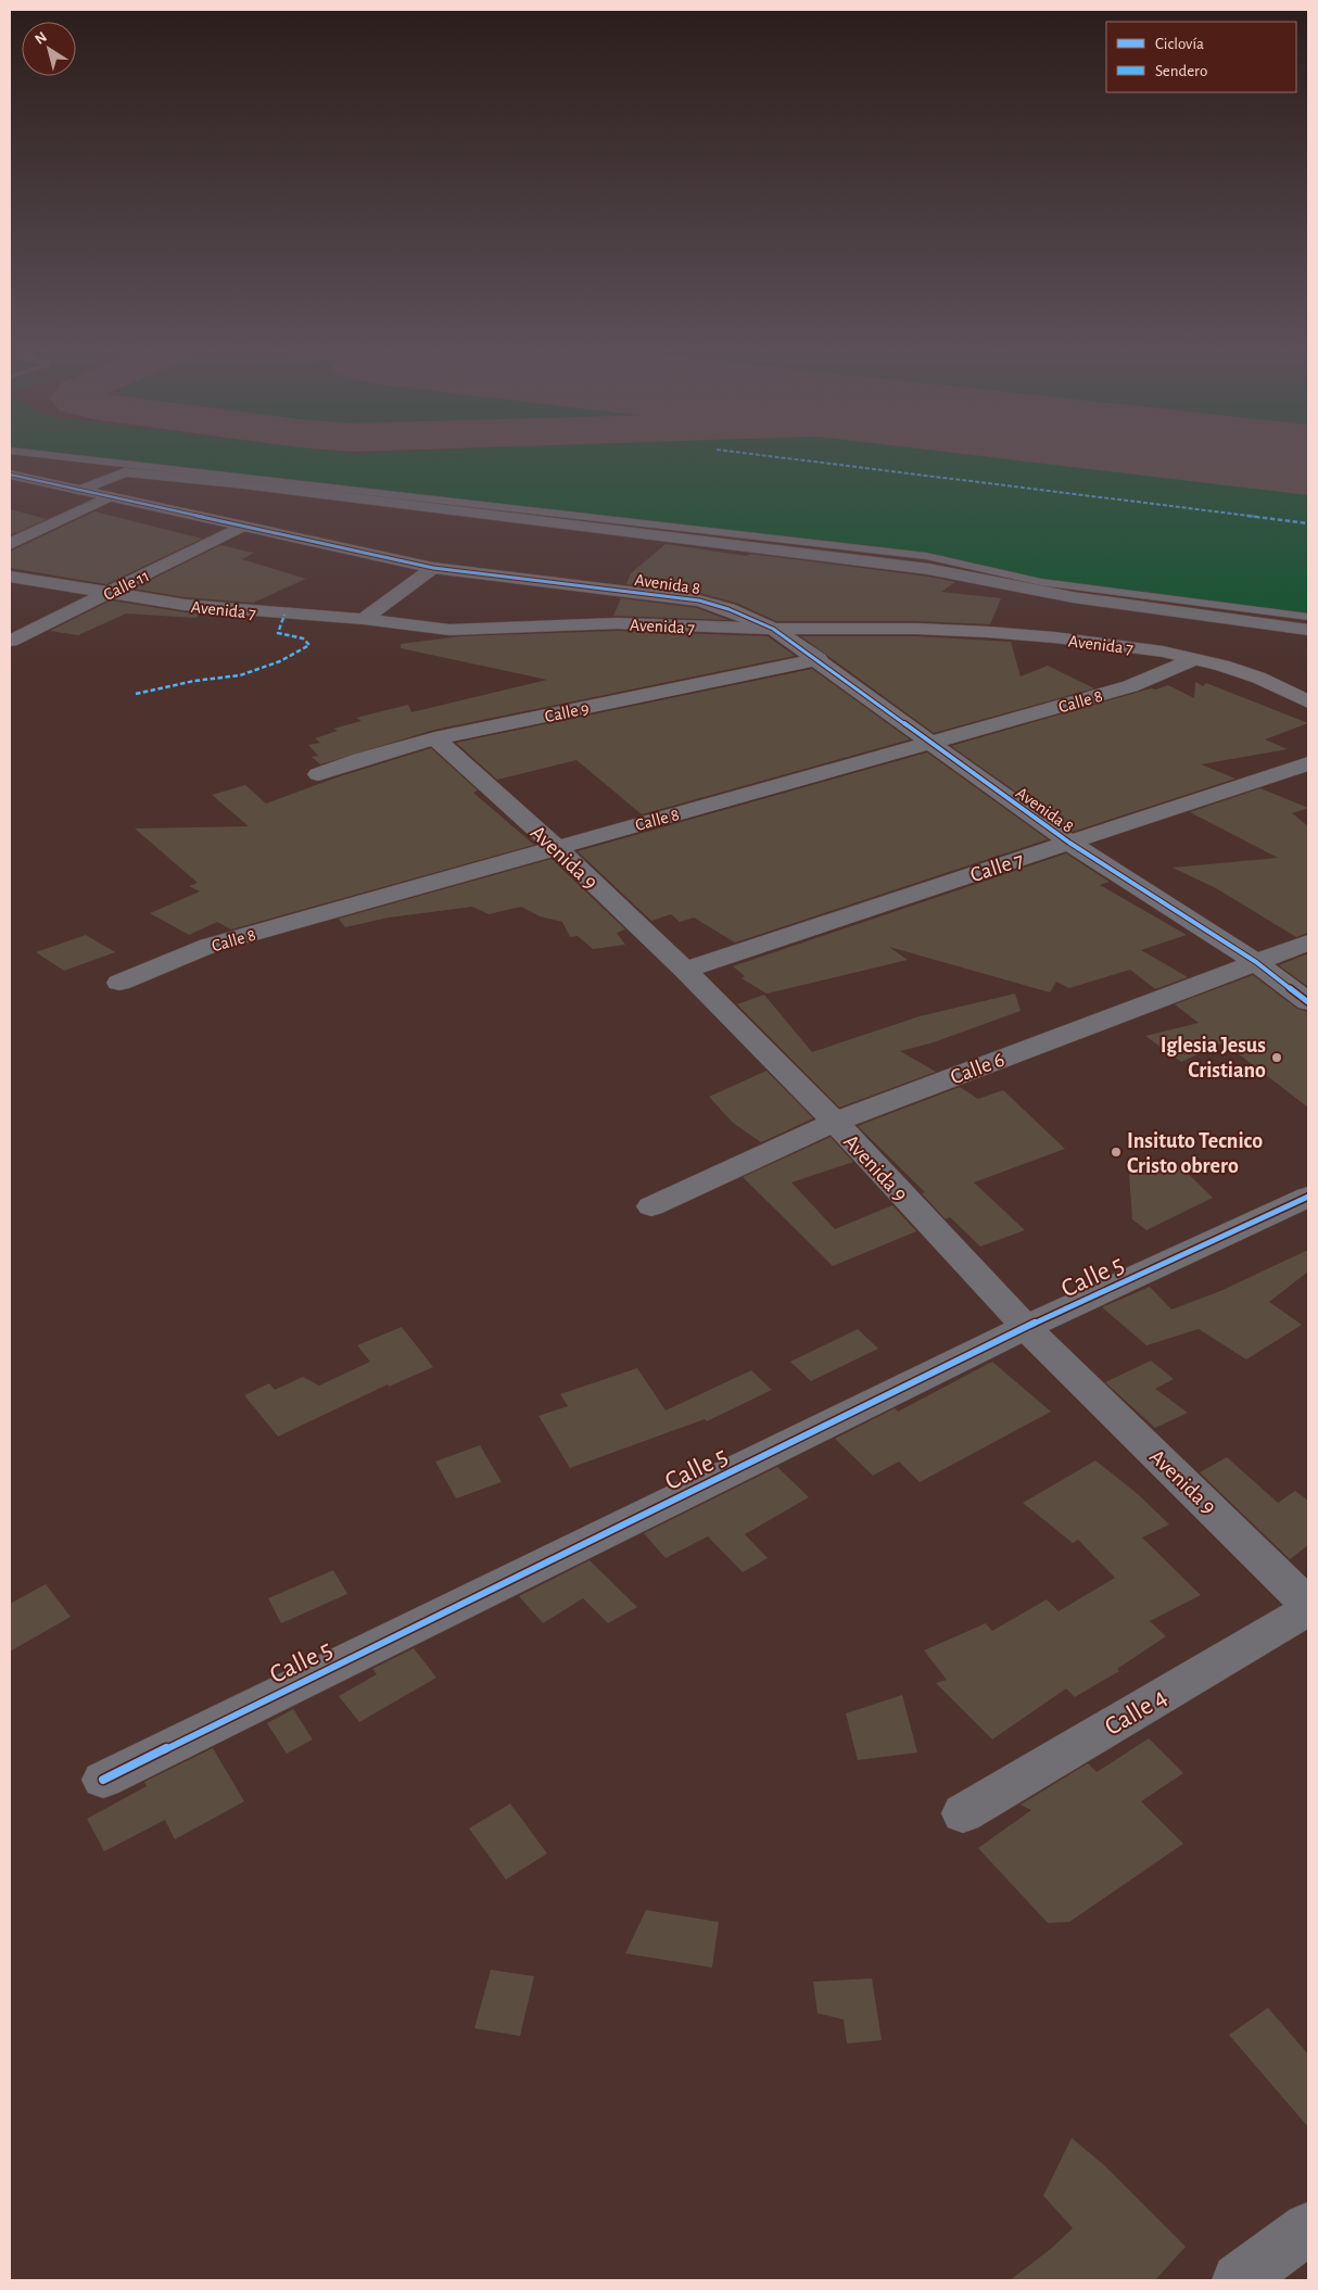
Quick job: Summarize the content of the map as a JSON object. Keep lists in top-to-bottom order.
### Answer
{
  "streets": {
    "street": [
      "Avenida 8",
      "Calle 11",
      "Avenida 7",
      "Calle 8",
      "Calle 9",
      "Avenida 9",
      "Calle 7",
      "Calle 6",
      "Calle 5",
      "Calle 4"
    ]
  },
  "crossings": [
    ["Avenida 8", "Calle 11"],
    ["Avenida 8", "Avenida 7"],
    ["Avenida 8", "Calle 8"],
    ["Avenida 8", "Calle 9"],
    ["Avenida 8", "Calle 7"],
    ["Avenida 8", "Calle 6"],
    ["Calle 11", "Avenida 7"],
    ["Avenida 7", "Calle 8"],
    ["Calle 8", "Avenida 9"],
    ["Calle 9", "Avenida 9"],
    ["Avenida 9", "Calle 7"],
    ["Avenida 9", "Calle 6"],
    ["Avenida 9", "Calle 5"]
  ],
  "places": ["Iglesia Jesus Cristiano", "Insituto Tecnico Cristo obrero"],
  "legend": ["Ciclovía", "Sendero"],
  "north": "top left"
}
